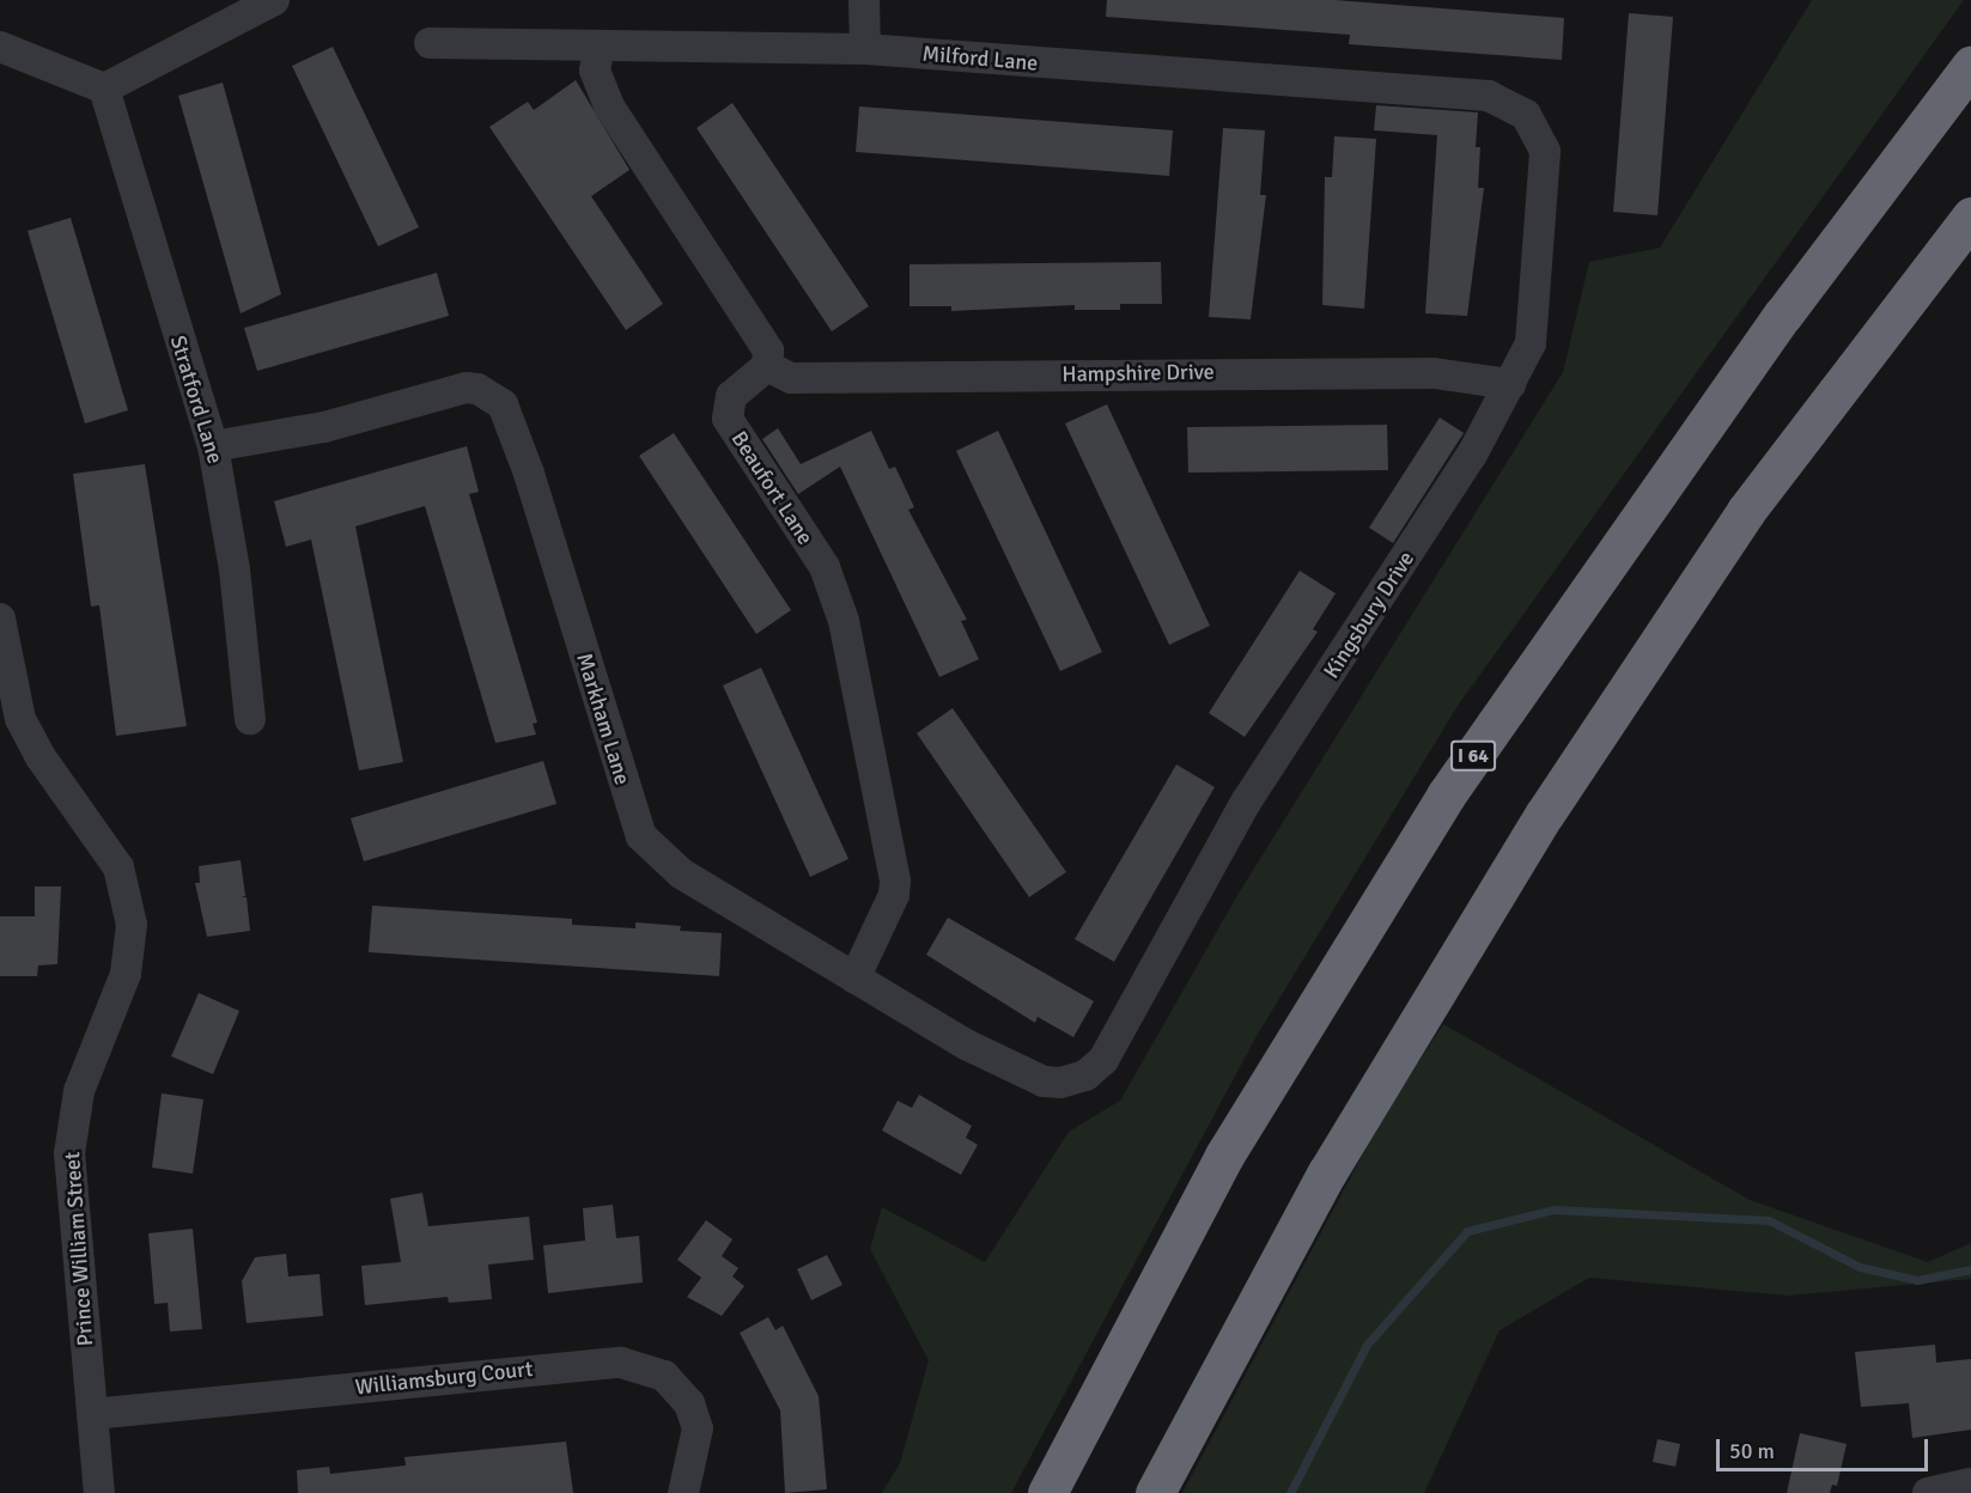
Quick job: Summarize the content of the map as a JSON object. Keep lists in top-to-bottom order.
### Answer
{
  "streets": {
    "highway": ["I 64"],
    "street": [
      "Milford Lane",
      "Hampshire Drive",
      "Stratford Lane",
      "Beaufort Lane",
      "Kingsbury Drive",
      "Markham Lane",
      "Prince William Street",
      "Williamsburg Court"
    ]
  },
  "crossings": [
    ["Milford Lane", "Kingsbury Drive"],
    ["Hampshire Drive", "Beaufort Lane"],
    ["Hampshire Drive", "Kingsbury Drive"],
    ["Stratford Lane", "Markham Lane"],
    ["Beaufort Lane", "Markham Lane"],
    ["Kingsbury Drive", "Markham Lane"],
    ["Prince William Street", "Williamsburg Court"]
  ],
  "scale_bar": "50 m"
}
